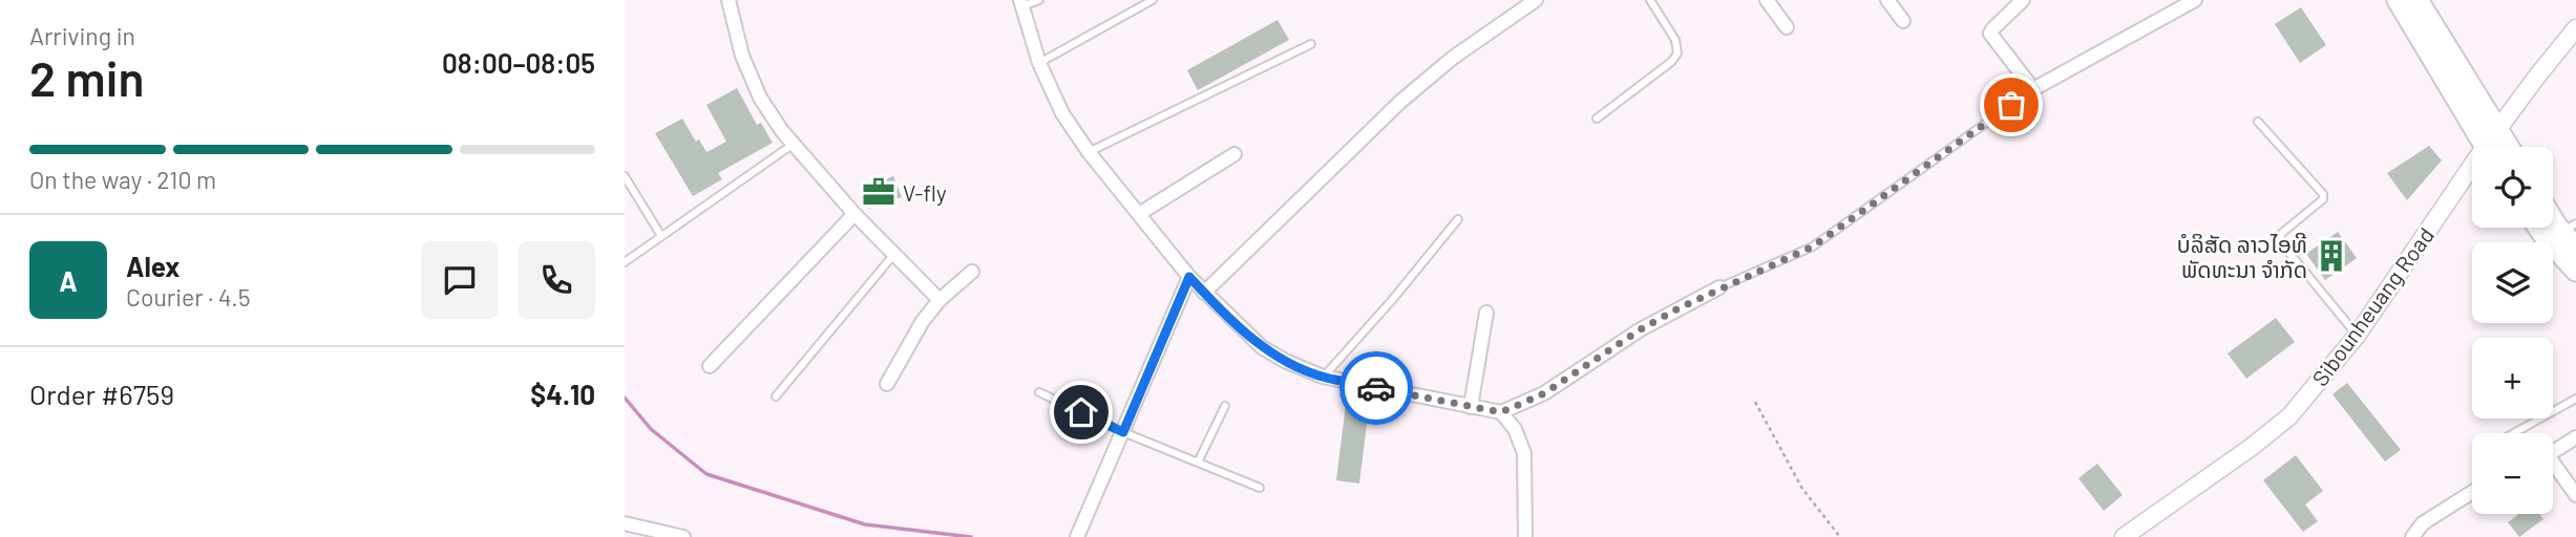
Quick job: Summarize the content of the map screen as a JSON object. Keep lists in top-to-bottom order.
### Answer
{
  "streets": {
    "street": ["Sibounheuang Road"]
  },
  "places": {
    "office": ["V-fly"],
    "building": ["ບໍລິສັດ ລາວໄອທີ ພັດທະນາ ຈຳກັດ"]
  },
  "page": {
    "heading": ["2 min", "Arriving in", "08:00–08:05"],
    "panel": [
      "Alex",
      "Courier · 4.5",
      "Order #6759",
      "$4.10"
    ],
    "bar": "On the way · 210 m",
    "map_buttons": ["+", "−"],
    "round": "A"
  }
}
